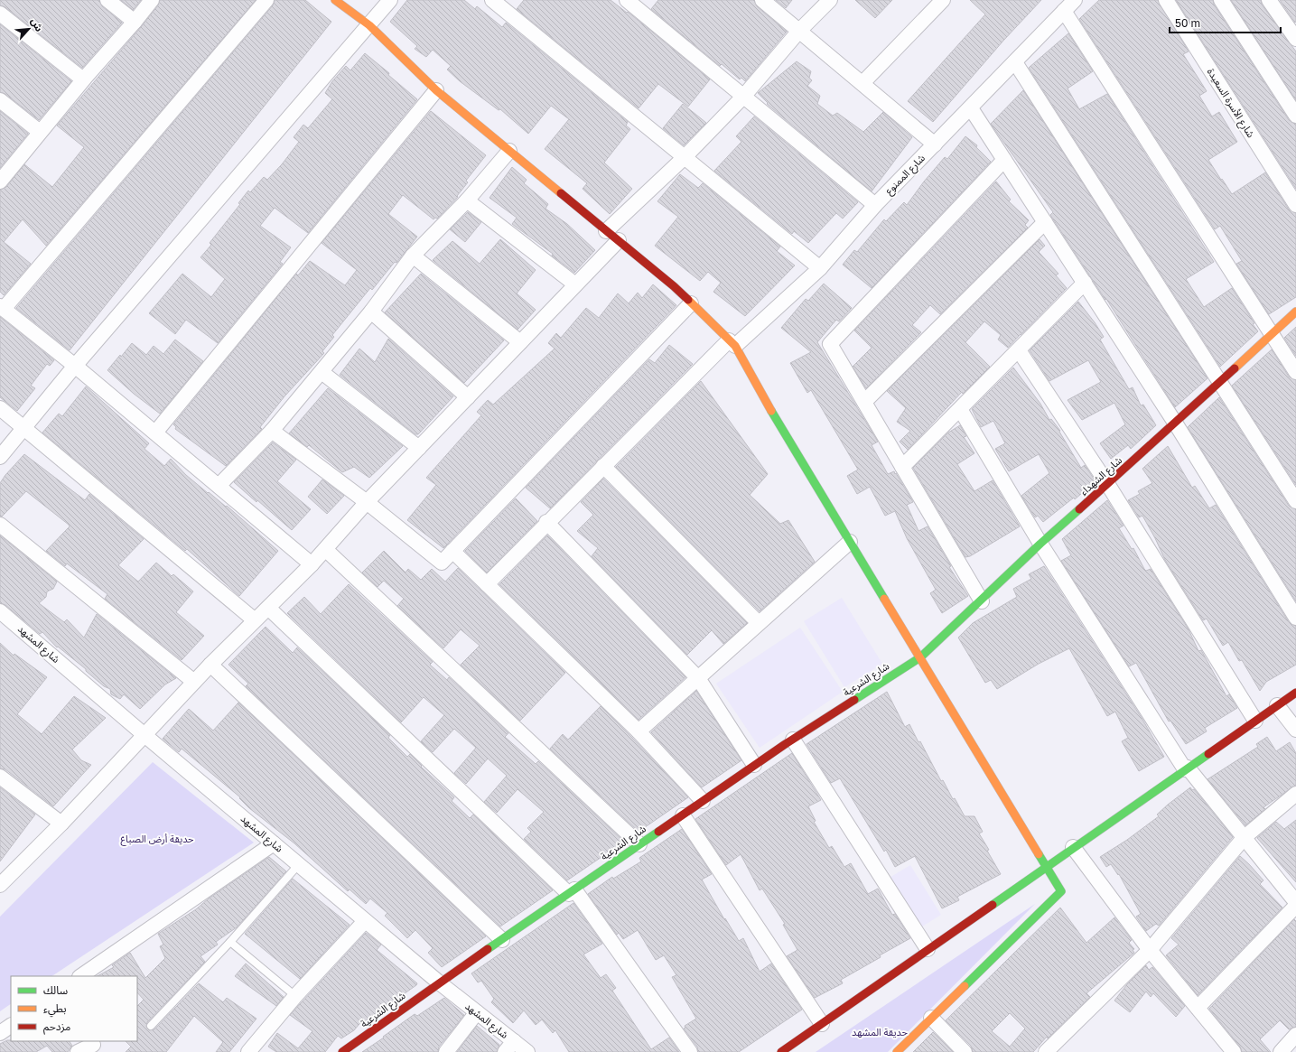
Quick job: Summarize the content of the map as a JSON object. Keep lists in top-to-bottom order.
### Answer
{
  "streets": {
    "street": [
      "شارع الأسرة السعيدة",
      "شارع الممنوع",
      "شارع الشهداء",
      "شارع المشهد",
      "شارع الشرعية"
    ]
  },
  "crossings": [
    ["شارع الشهداء", "شارع الشرعية"],
    ["شارع المشهد", "شارع الشرعية"]
  ],
  "parks": ["حديقة أرض الصباغ", "حديقة المشهد"],
  "legend": ["سالك", "بطيء", "مزدحم"],
  "scale_bar": "50 m",
  "north": "top right"
}
